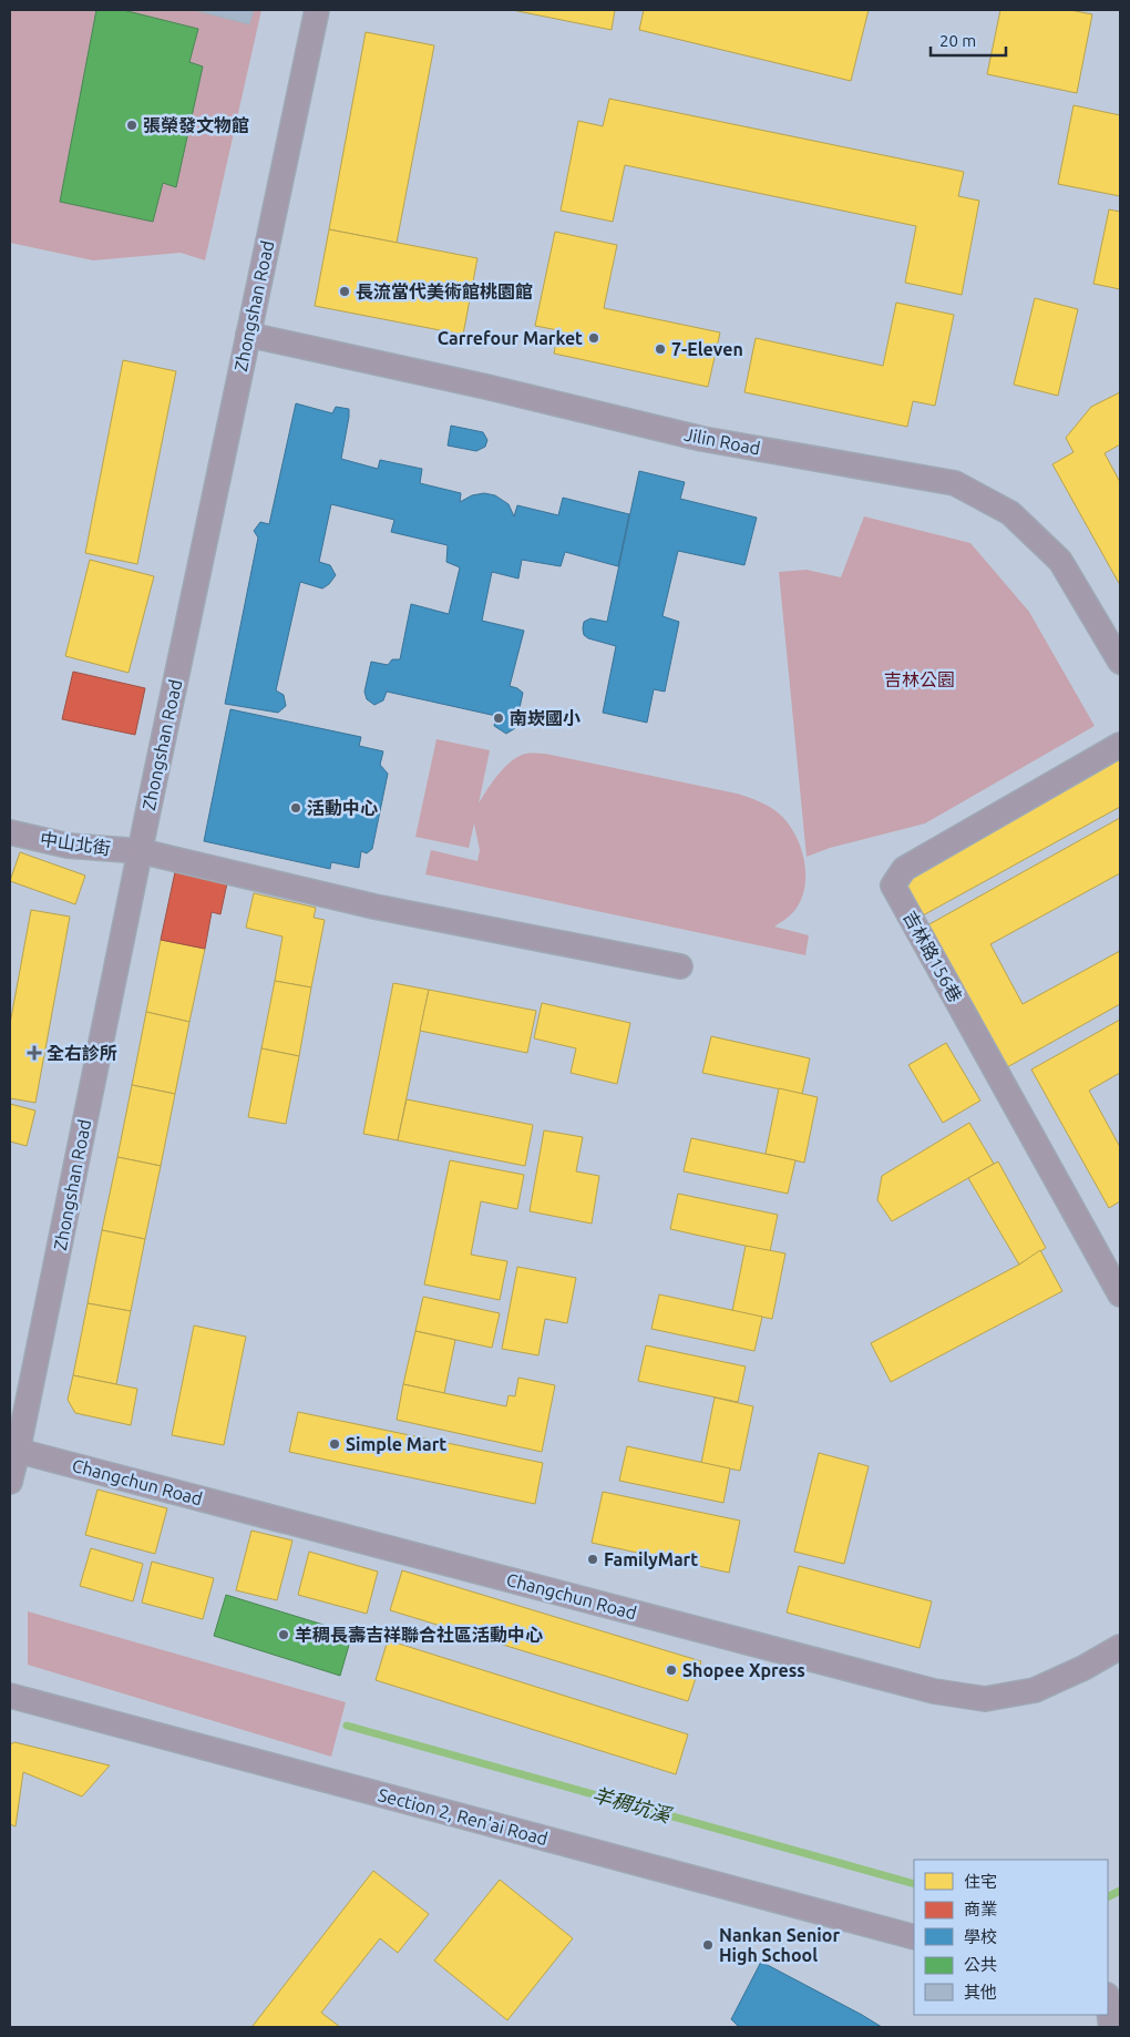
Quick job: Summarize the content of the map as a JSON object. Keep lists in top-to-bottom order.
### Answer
{
  "streets": {
    "street": [
      "Zhongshan Road",
      "Jilin Road",
      "中山北街",
      "吉林路156巷",
      "Changchun Road",
      "Section 2, Ren'ai Road"
    ]
  },
  "crossings": [
    ["Zhongshan Road", "Jilin Road"],
    ["Zhongshan Road", "中山北街"],
    ["Zhongshan Road", "Changchun Road"]
  ],
  "water": ["羊稠坑溪"],
  "parks": ["吉林公園"],
  "places": {
    "other": [
      "張榮發文物館",
      "長流當代美術館桃園館",
      "Carrefour Market",
      "7-Eleven",
      "南崁國小",
      "活動中心",
      "Simple Mart",
      "FamilyMart",
      "羊稠長壽吉祥聯合社區活動中心",
      "Shopee Xpress",
      "Nankan Senior High School"
    ],
    "health": ["全右診所"]
  },
  "legend": [
    "住宅",
    "商業",
    "學校",
    "公共",
    "其他"
  ],
  "scale_bar": "20 m"
}
